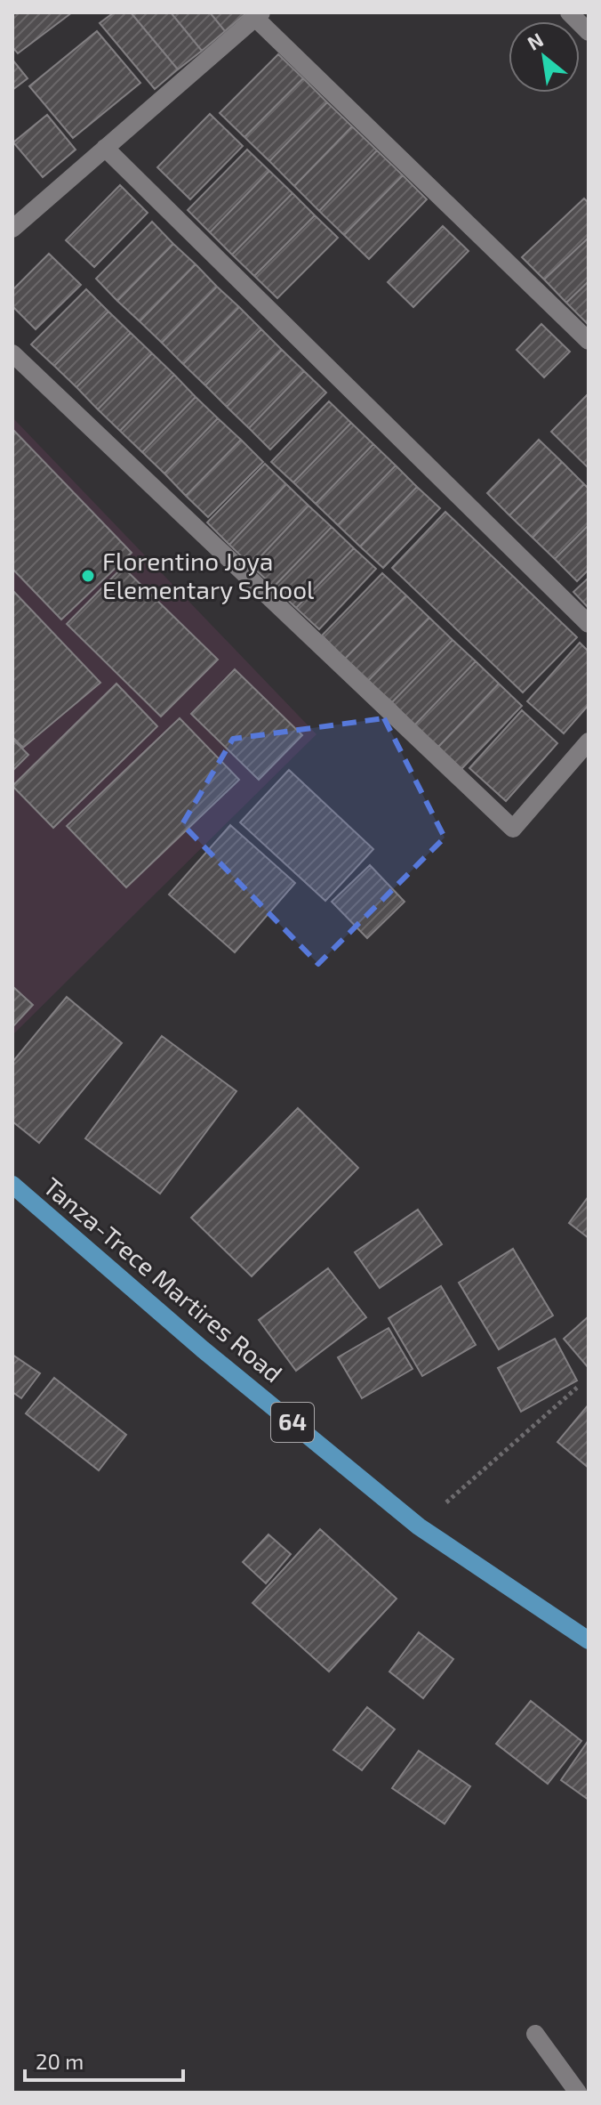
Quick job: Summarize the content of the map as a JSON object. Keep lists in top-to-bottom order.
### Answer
{
  "streets": {
    "main road": ["Tanza-Trece Martires Road", "64"]
  },
  "places": ["Florentino Joya Elementary School"],
  "scale_bar": "20 m",
  "north": "top left"
}
